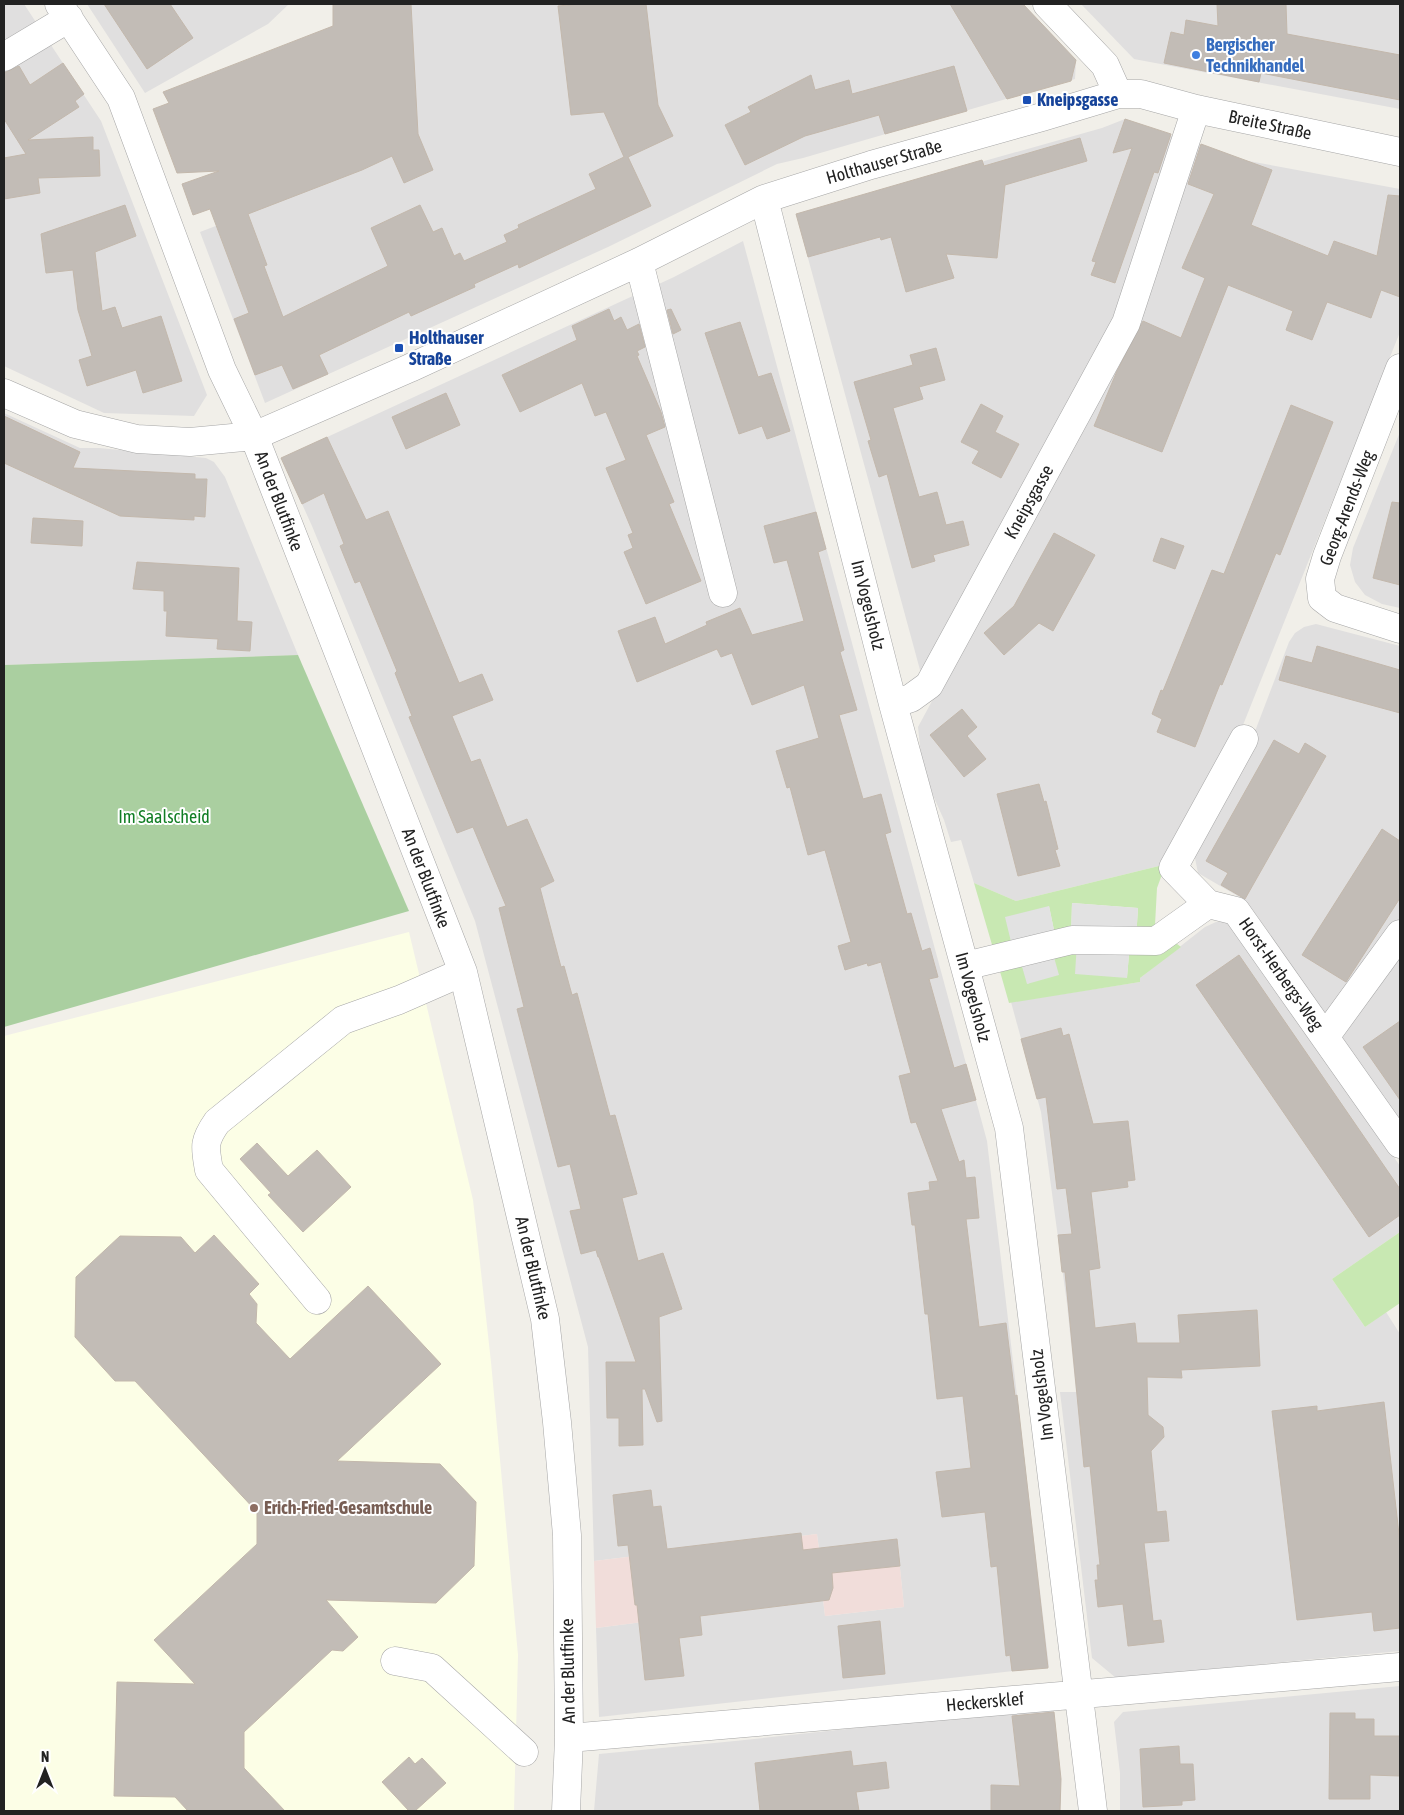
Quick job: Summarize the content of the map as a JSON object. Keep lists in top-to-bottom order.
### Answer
{
  "streets": {
    "street": [
      "Breite Straße",
      "Holthauser Straße",
      "An der Blutfinke",
      "Kneipsgasse",
      "Georg-Arends-Weg",
      "Im Vogelsholz",
      "Horst-Herbergs-Weg",
      "Heckersklef"
    ]
  },
  "crossings": [
    ["Breite Straße", "Holthauser Straße"],
    ["Breite Straße", "Kneipsgasse"],
    ["Holthauser Straße", "An der Blutfinke"],
    ["Holthauser Straße", "Im Vogelsholz"],
    ["An der Blutfinke", "Heckersklef"],
    ["Kneipsgasse", "Im Vogelsholz"],
    ["Im Vogelsholz", "Heckersklef"]
  ],
  "parks": ["Im Saalscheid"],
  "places": {
    "other": ["Bergischer Technikhandel", "Erich-Fried-Gesamtschule"],
    "transit": ["Kneipsgasse", "Holthauser Straße"]
  },
  "north": "top"
}
